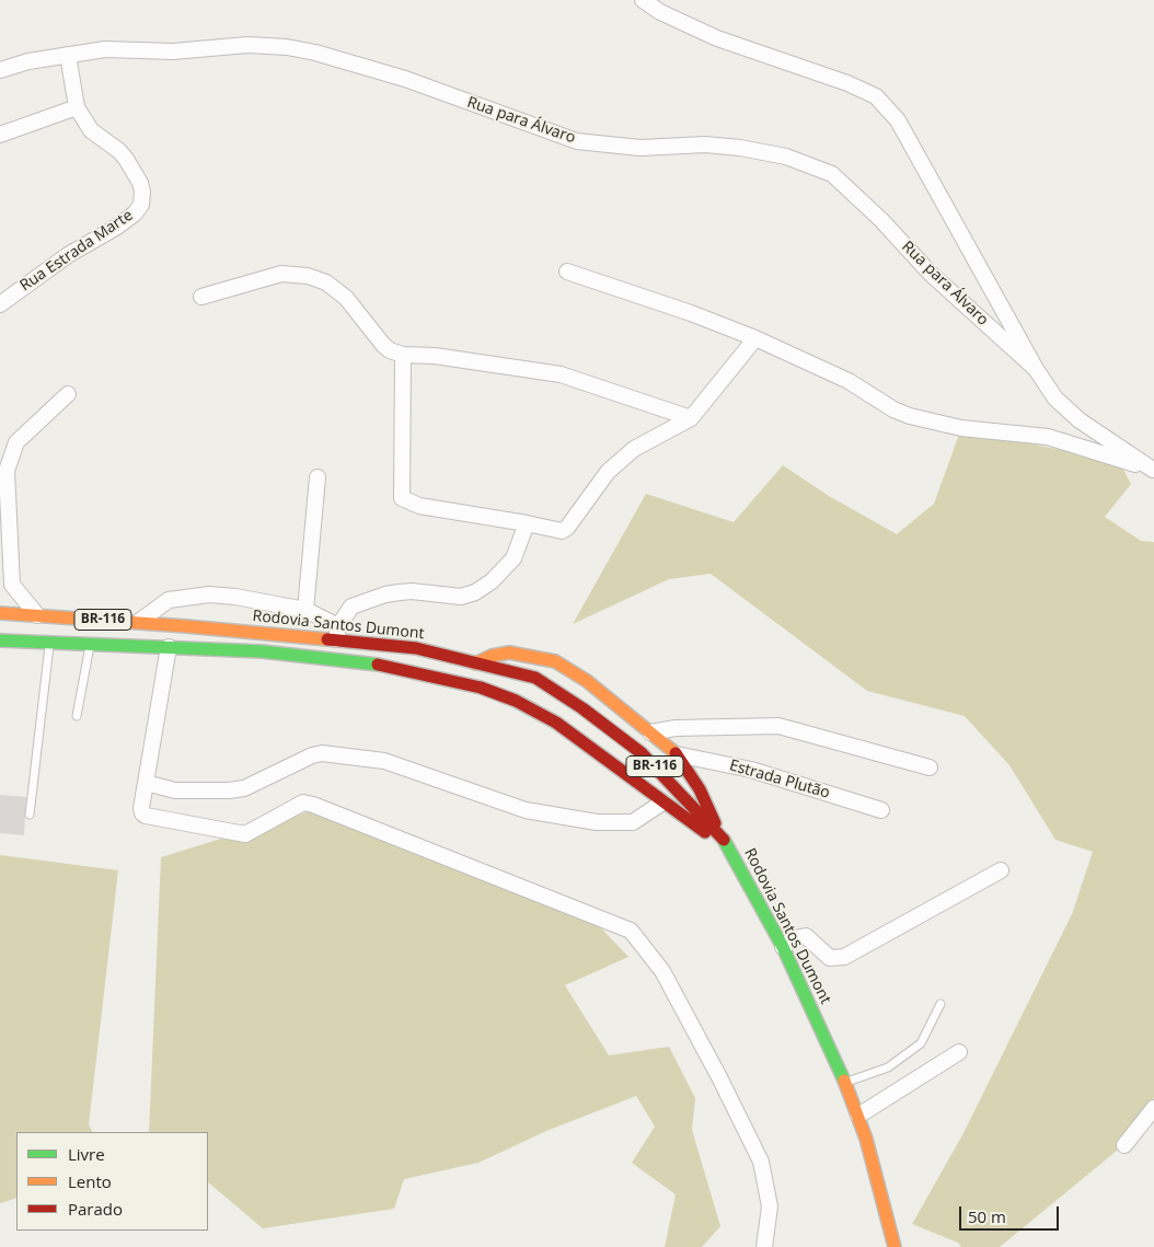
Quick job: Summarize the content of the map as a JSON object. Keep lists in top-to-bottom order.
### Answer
{
  "streets": {
    "main road": ["BR-116", "Rodovia Santos Dumont"],
    "street": ["Rua para Álvaro", "Rua Estrada Marte", "Estrada Plutão"]
  },
  "crossings": [
    ["Rua para Álvaro", "Rua Estrada Marte"]
  ],
  "legend": ["Livre", "Lento", "Parado"],
  "scale_bar": "50 m"
}
